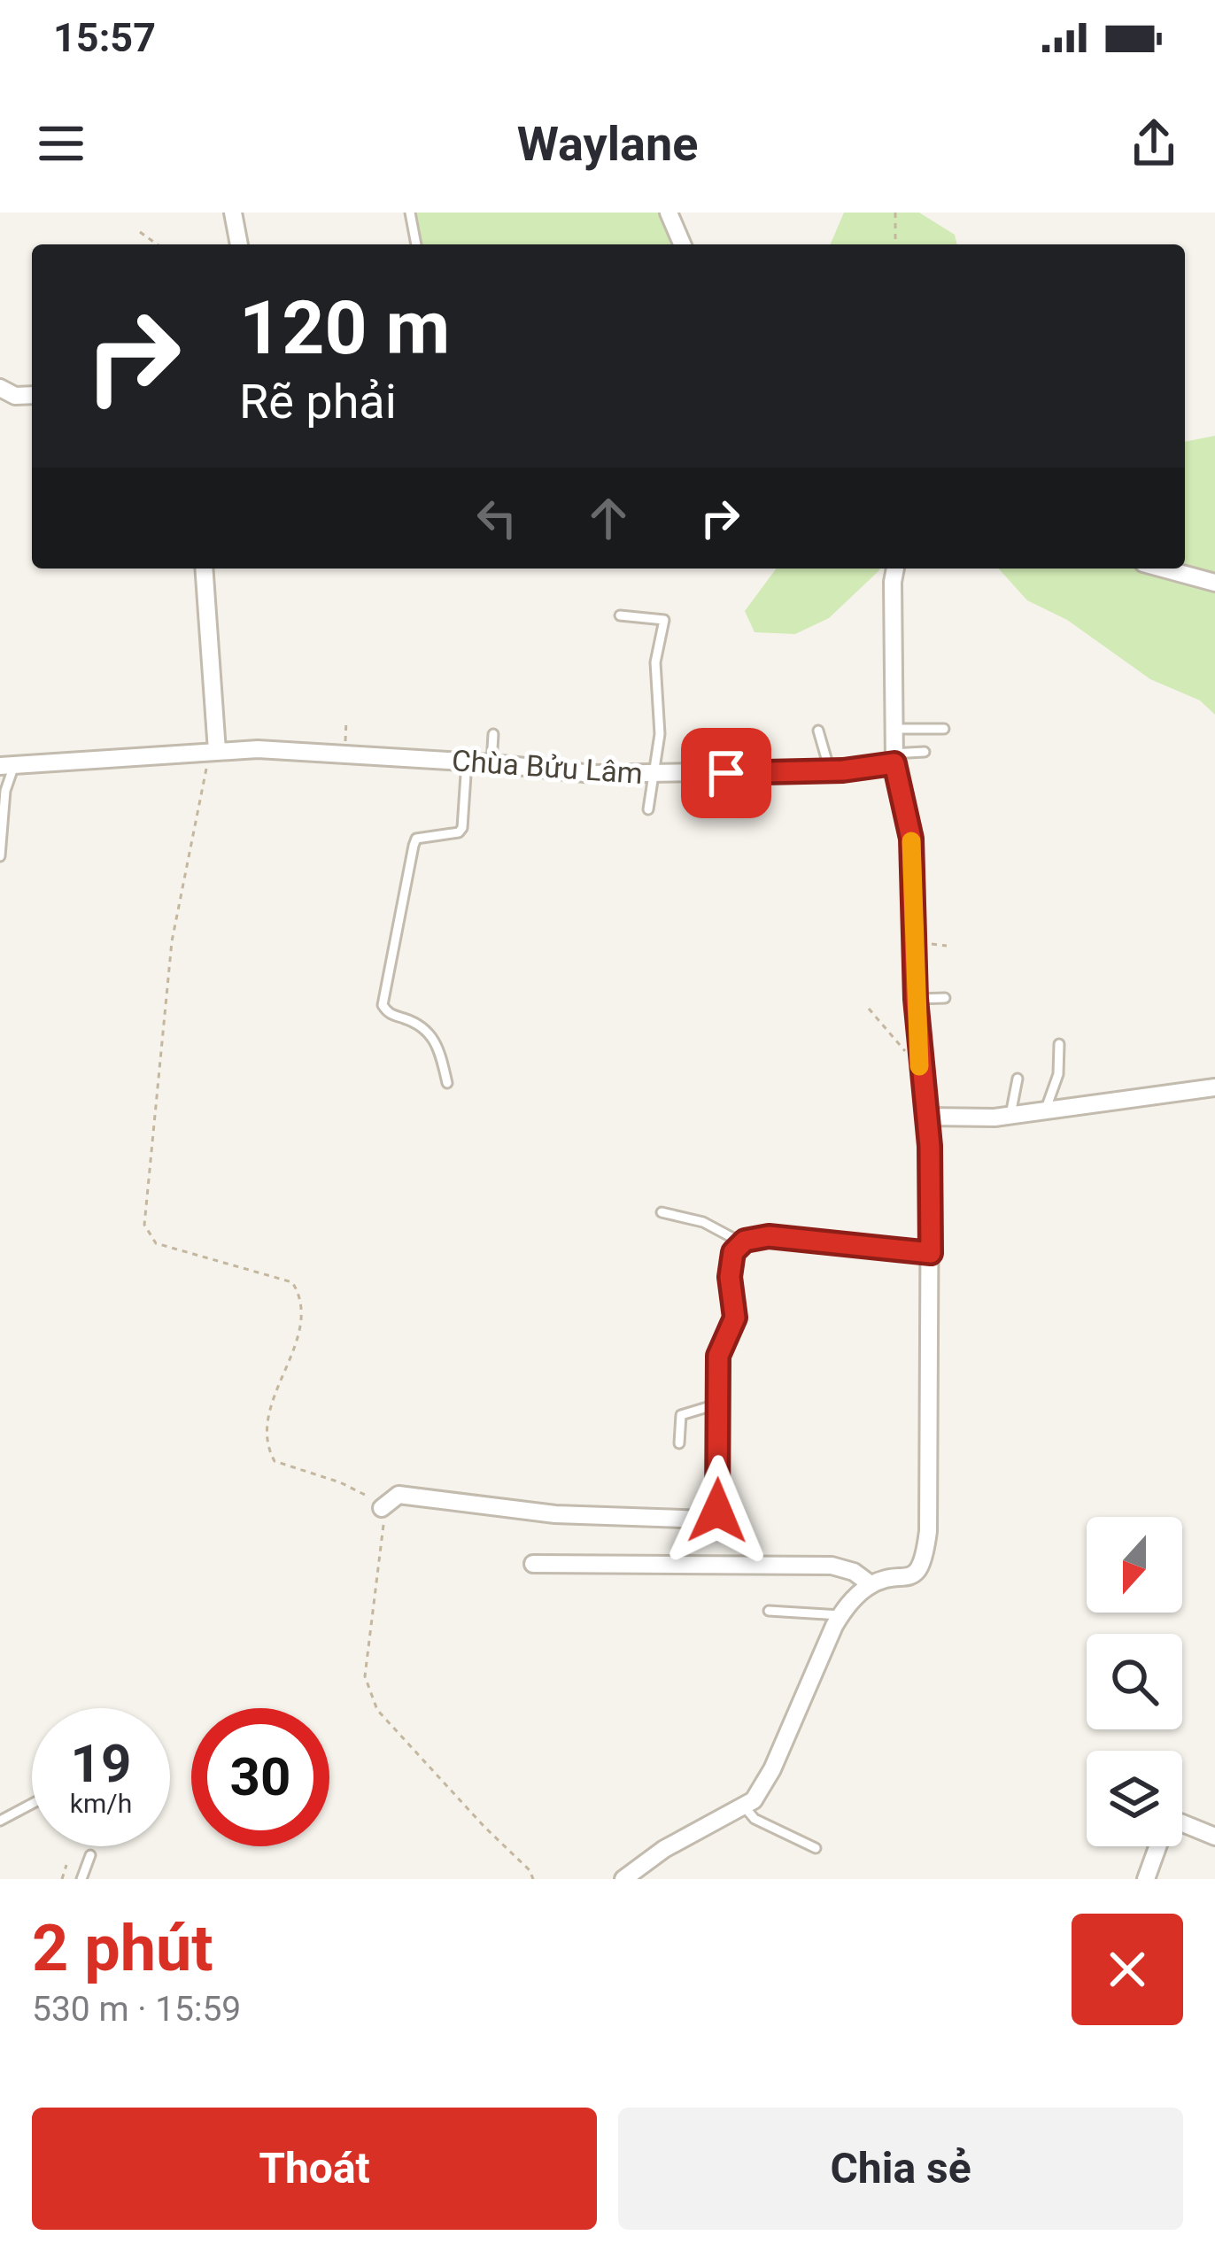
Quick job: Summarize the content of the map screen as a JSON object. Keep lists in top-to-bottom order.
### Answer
{
  "streets": {
    "street": ["Chùa Bửu Lâm"]
  },
  "north": "bottom",
  "page": {
    "status": "15:57",
    "header": "Waylane",
    "turn": ["120 m", "Rẽ phải"],
    "speed": "19 km/h",
    "limit": "30",
    "heading": ["2 phút", "530 m · 15:59"],
    "buttons": ["Thoát", "Chia sẻ"]
  }
}
